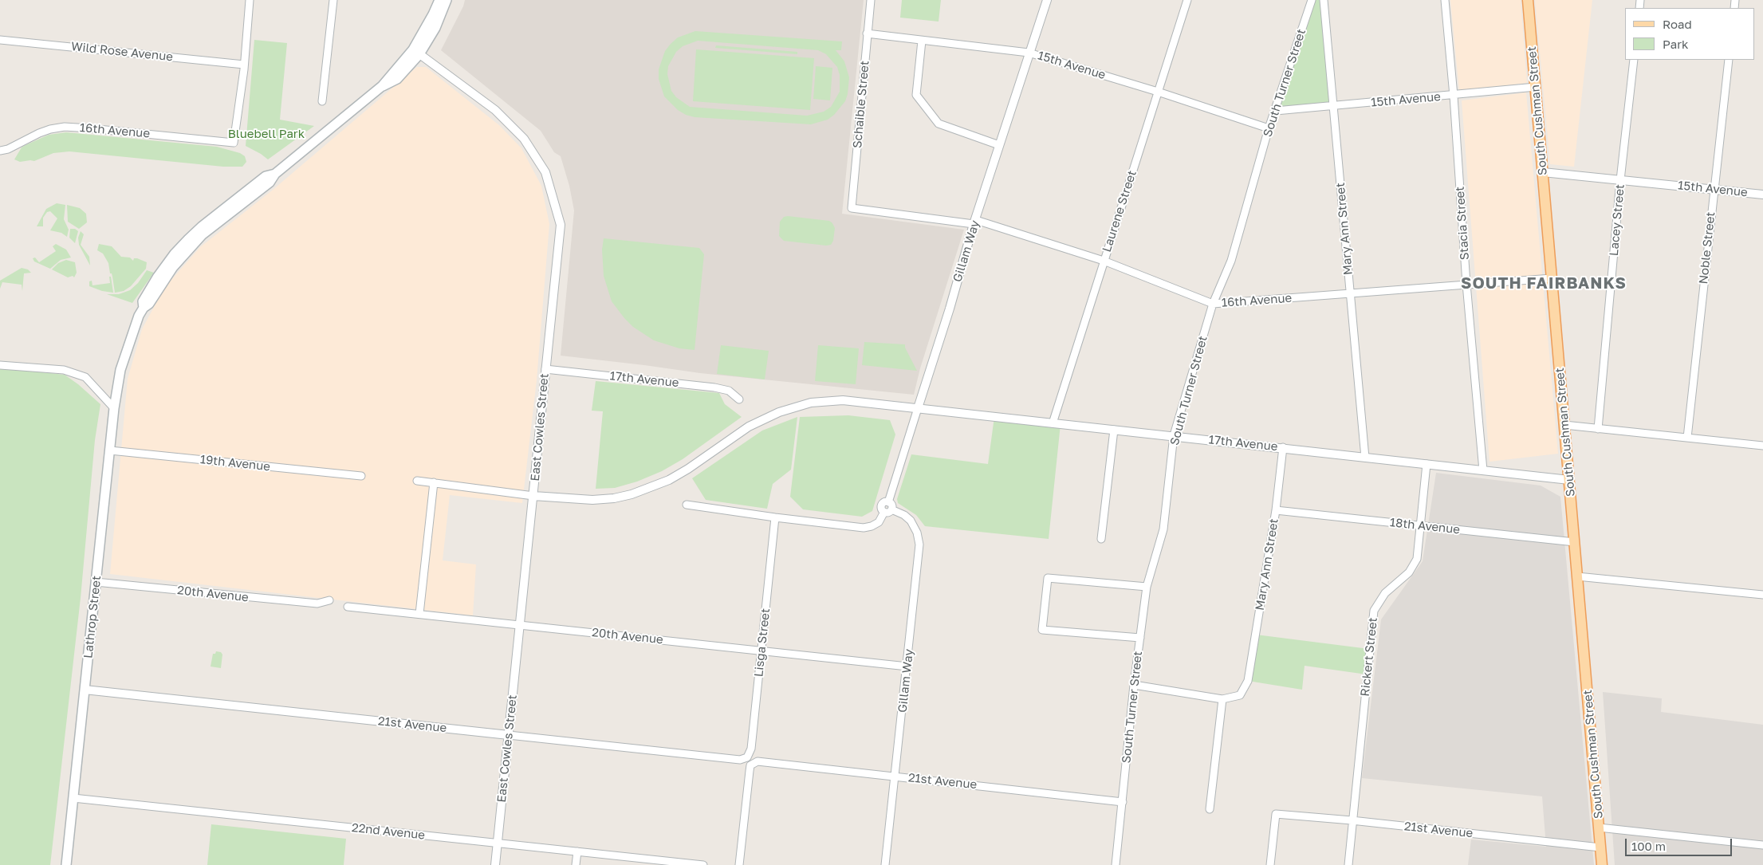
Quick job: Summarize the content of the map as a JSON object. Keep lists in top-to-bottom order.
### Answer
{
  "streets": {
    "main road": ["South Cushman Street", "Lathrop Street"],
    "street": [
      "Wild Rose Avenue",
      "15th Avenue",
      "South Turner Street",
      "Schaible Street",
      "16th Avenue",
      "Laurene Street",
      "Lacey Street",
      "Stacia Street",
      "Mary Ann Street",
      "Noble Street",
      "Gillam Way",
      "17th Avenue",
      "East Cowles Street",
      "19th Avenue",
      "18th Avenue",
      "20th Avenue",
      "Lisga Street",
      "Rickert Street",
      "21st Avenue",
      "22nd Avenue"
    ]
  },
  "crossings": [
    ["Wild Rose Avenue", "16th Avenue"],
    ["15th Avenue", "South Turner Street"],
    ["15th Avenue", "Schaible Street"],
    ["15th Avenue", "South Cushman Street"],
    ["15th Avenue", "Laurene Street"],
    ["15th Avenue", "Lacey Street"],
    ["15th Avenue", "Stacia Street"],
    ["15th Avenue", "Mary Ann Street"],
    ["15th Avenue", "Noble Street"],
    ["15th Avenue", "Gillam Way"],
    ["South Turner Street", "16th Avenue"],
    ["South Turner Street", "17th Avenue"],
    ["South Turner Street", "21st Avenue"],
    ["Schaible Street", "16th Avenue"],
    ["South Cushman Street", "16th Avenue"],
    ["South Cushman Street", "17th Avenue"],
    ["South Cushman Street", "18th Avenue"],
    ["South Cushman Street", "21st Avenue"],
    ["16th Avenue", "Laurene Street"],
    ["16th Avenue", "Stacia Street"],
    ["16th Avenue", "Mary Ann Street"],
    ["16th Avenue", "Gillam Way"],
    ["Laurene Street", "17th Avenue"],
    ["Stacia Street", "17th Avenue"],
    ["Mary Ann Street", "17th Avenue"],
    ["Mary Ann Street", "18th Avenue"],
    ["Gillam Way", "17th Avenue"],
    ["Gillam Way", "20th Avenue"],
    ["Gillam Way", "21st Avenue"],
    ["17th Avenue", "East Cowles Street"],
    ["17th Avenue", "Rickert Street"],
    ["East Cowles Street", "20th Avenue"],
    ["East Cowles Street", "Lathrop Street"],
    ["East Cowles Street", "21st Avenue"],
    ["East Cowles Street", "22nd Avenue"],
    ["19th Avenue", "Lathrop Street"],
    ["18th Avenue", "Rickert Street"],
    ["20th Avenue", "Lathrop Street"],
    ["20th Avenue", "Lisga Street"],
    ["Lathrop Street", "21st Avenue"],
    ["Lathrop Street", "22nd Avenue"],
    ["Lisga Street", "21st Avenue"],
    ["Rickert Street", "21st Avenue"]
  ],
  "districts": ["SOUTH FAIRBANKS"],
  "parks": ["Bluebell Park"],
  "legend": ["Road", "Park"],
  "scale_bar": "100 m"
}
